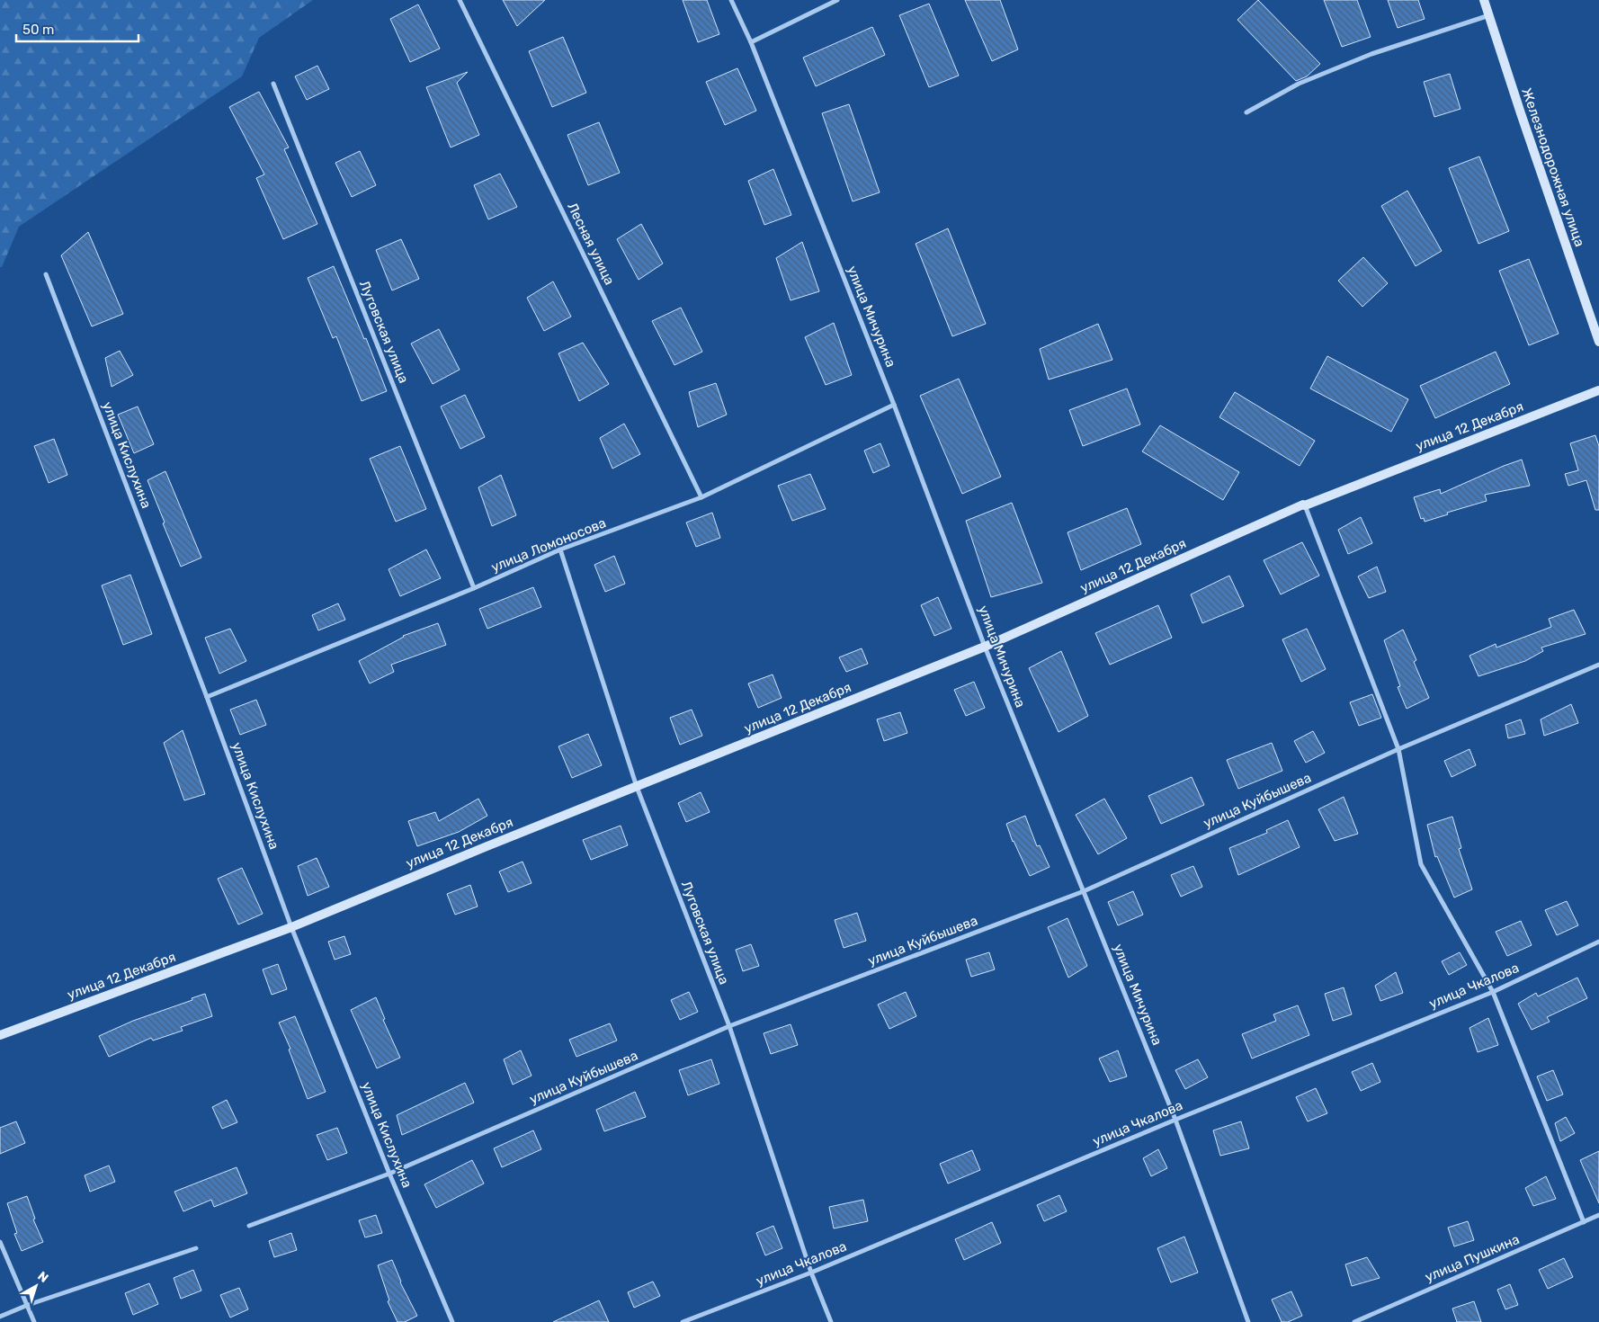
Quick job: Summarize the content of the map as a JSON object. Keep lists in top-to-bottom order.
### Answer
{
  "streets": {
    "street": [
      "Железнодорожная улица",
      "Лесная улица",
      "улица Мичурина",
      "Луговская улица",
      "улица 12 Декабря",
      "улица Кислухина",
      "улица Ломоносова",
      "улица Куйбышева",
      "улица Чкалова",
      "улица Пушкина"
    ]
  },
  "crossings": [
    ["Лесная улица", "улица Ломоносова"],
    ["улица Мичурина", "улица 12 Декабря"],
    ["улица Мичурина", "улица Ломоносова"],
    ["улица Мичурина", "улица Куйбышева"],
    ["улица Мичурина", "улица Чкалова"],
    ["Луговская улица", "улица 12 Декабря"],
    ["Луговская улица", "улица Ломоносова"],
    ["Луговская улица", "улица Куйбышева"],
    ["Луговская улица", "улица Чкалова"],
    ["улица 12 Декабря", "улица Кислухина"],
    ["улица Кислухина", "улица Ломоносова"],
    ["улица Кислухина", "улица Куйбышева"]
  ],
  "scale_bar": "50 m",
  "north": "top right"
}
